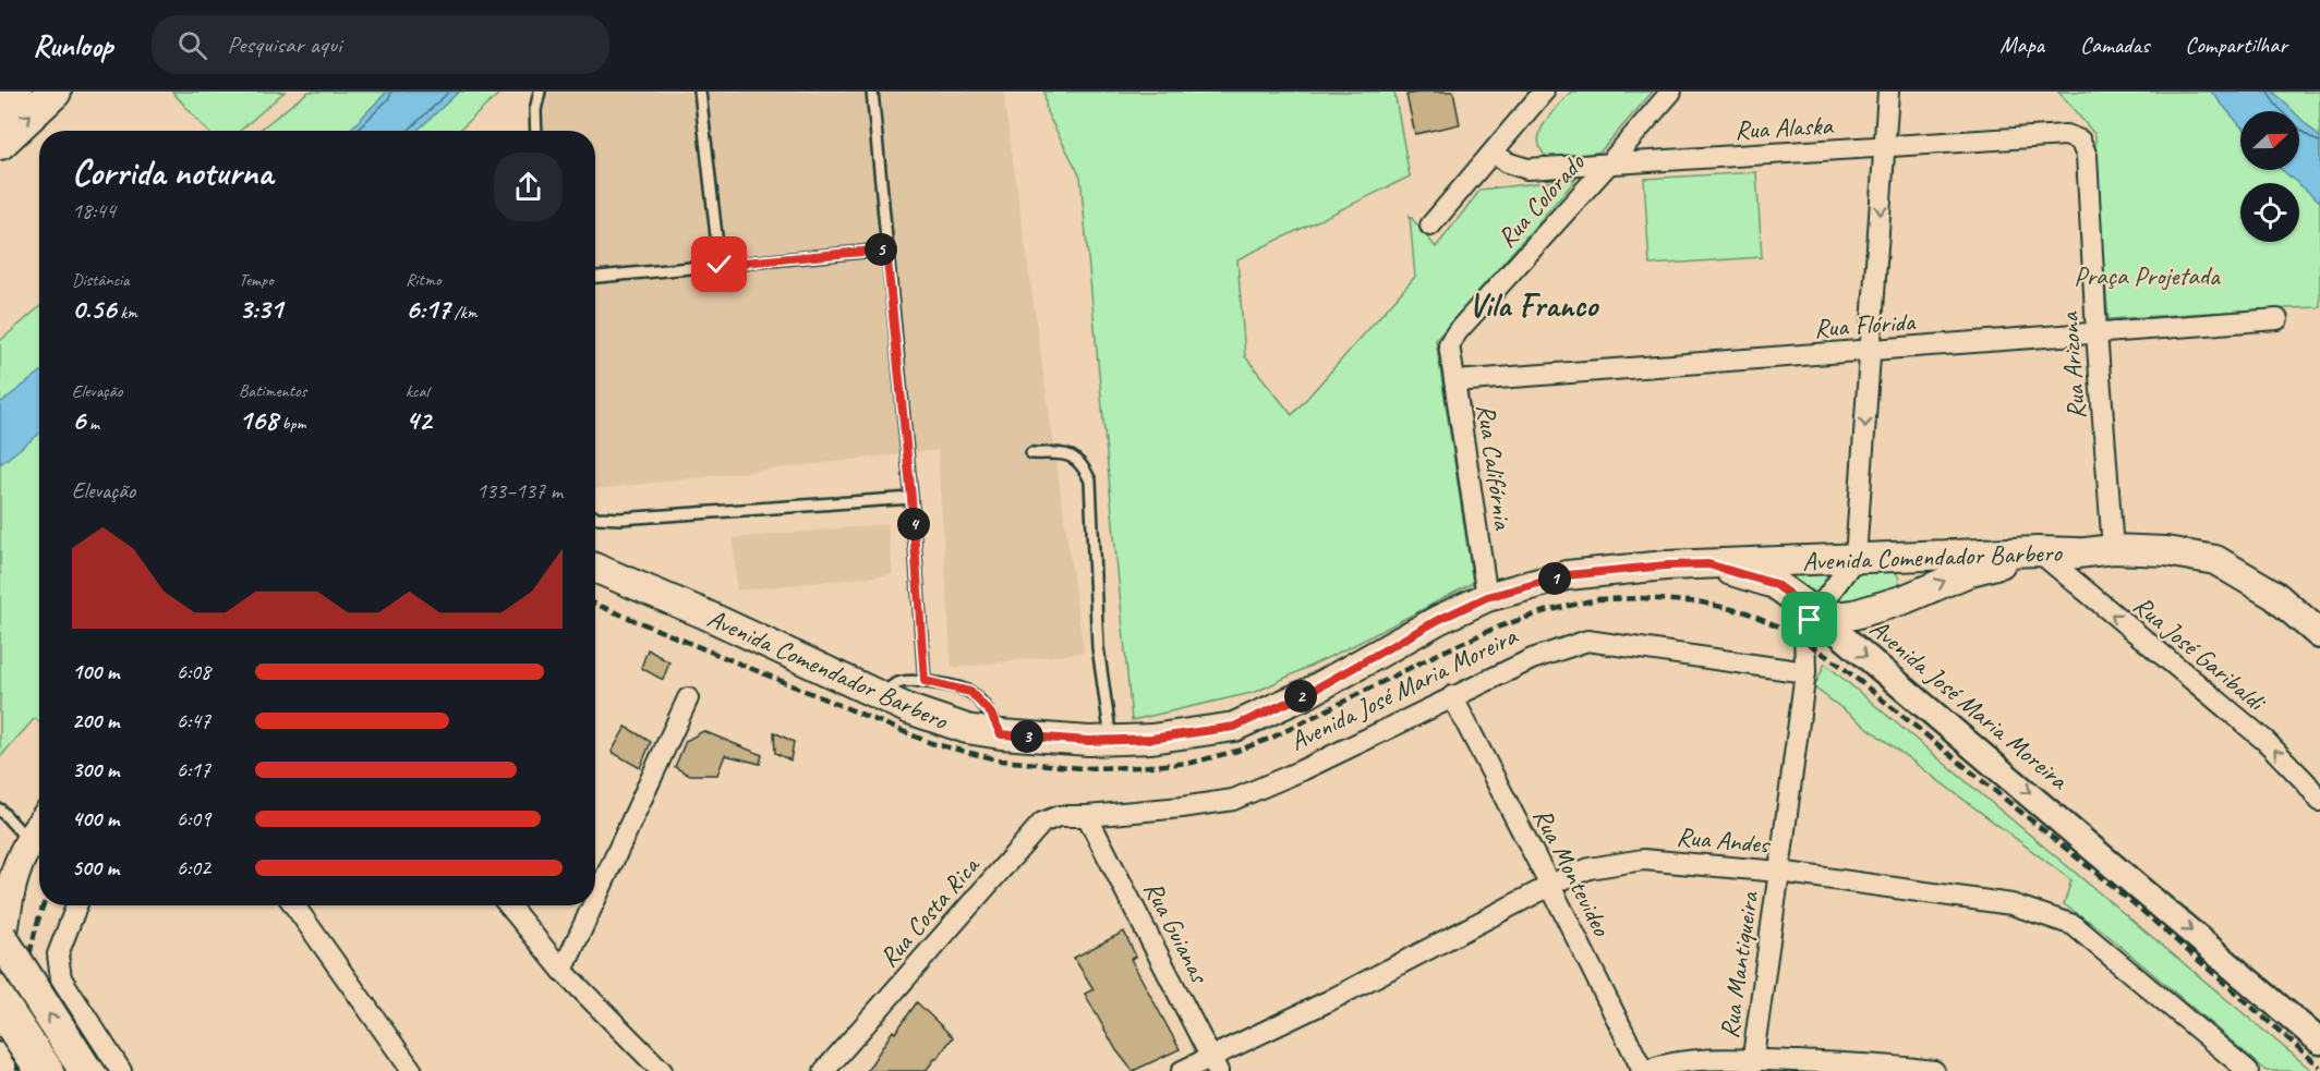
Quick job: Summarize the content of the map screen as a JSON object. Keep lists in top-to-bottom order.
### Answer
{
  "streets": {
    "main road": ["Avenida Comendador Barbero"],
    "street": [
      "Rua Alaska",
      "Rua Colorado",
      "Rua Flórida",
      "Rua Arizona",
      "Rua Califórnia",
      "Rua José Garibaldi",
      "Avenida José Maria Moreira",
      "Rua Andes",
      "Rua Montevideo",
      "Rua Costa Rica",
      "Rua Guianas",
      "Rua Mantiqueira"
    ]
  },
  "crossings": [
    ["Rua Alaska", "Rua Colorado"],
    ["Rua Alaska", "Rua Arizona"],
    ["Rua Colorado", "Rua Califórnia"],
    ["Rua Flórida", "Rua Arizona"],
    ["Rua Flórida", "Rua Califórnia"],
    ["Rua Arizona", "Avenida Comendador Barbero"],
    ["Rua Califórnia", "Avenida Comendador Barbero"],
    ["Avenida Comendador Barbero", "Rua José Garibaldi"],
    ["Avenida Comendador Barbero", "Avenida José Maria Moreira"],
    ["Avenida José Maria Moreira", "Rua Montevideo"],
    ["Avenida José Maria Moreira", "Rua Costa Rica"],
    ["Avenida José Maria Moreira", "Rua Guianas"],
    ["Avenida José Maria Moreira", "Rua Mantiqueira"],
    ["Rua Andes", "Rua Montevideo"],
    ["Rua Andes", "Rua Guianas"],
    ["Rua Andes", "Rua Mantiqueira"],
    ["Rua Costa Rica", "Rua Guianas"]
  ],
  "one_way": ["Rua José Garibaldi", "Avenida José Maria Moreira"],
  "districts": ["Vila Franco"],
  "parks": ["Praça Projetada"],
  "north": "right",
  "page": {
    "header": "Runloop",
    "search": "Pesquisar aqui",
    "nav": ["Mapa", "Camadas", "Compartilhar"],
    "heading": ["Corrida noturna", "18:44"],
    "pins": [
      "5",
      "4",
      "1",
      "2",
      "3"
    ],
    "stats": [
      ["Distância", "0.56 km"],
      ["Tempo", "3:31"],
      ["Ritmo", "6:17 /km"],
      ["Elevação", "6 m"],
      ["Batimentos", "168 bpm"],
      ["kcal", "42"]
    ],
    "chart": ["Elevação", "133–137 m"],
    "list": [
      {
        "name": "100 m",
        "note": "6:08"
      },
      {
        "name": "200 m",
        "note": "6:47"
      },
      {
        "name": "300 m",
        "note": "6:17"
      },
      {
        "name": "400 m",
        "note": "6:09"
      },
      {
        "name": "500 m",
        "note": "6:02"
      }
    ]
  }
}
